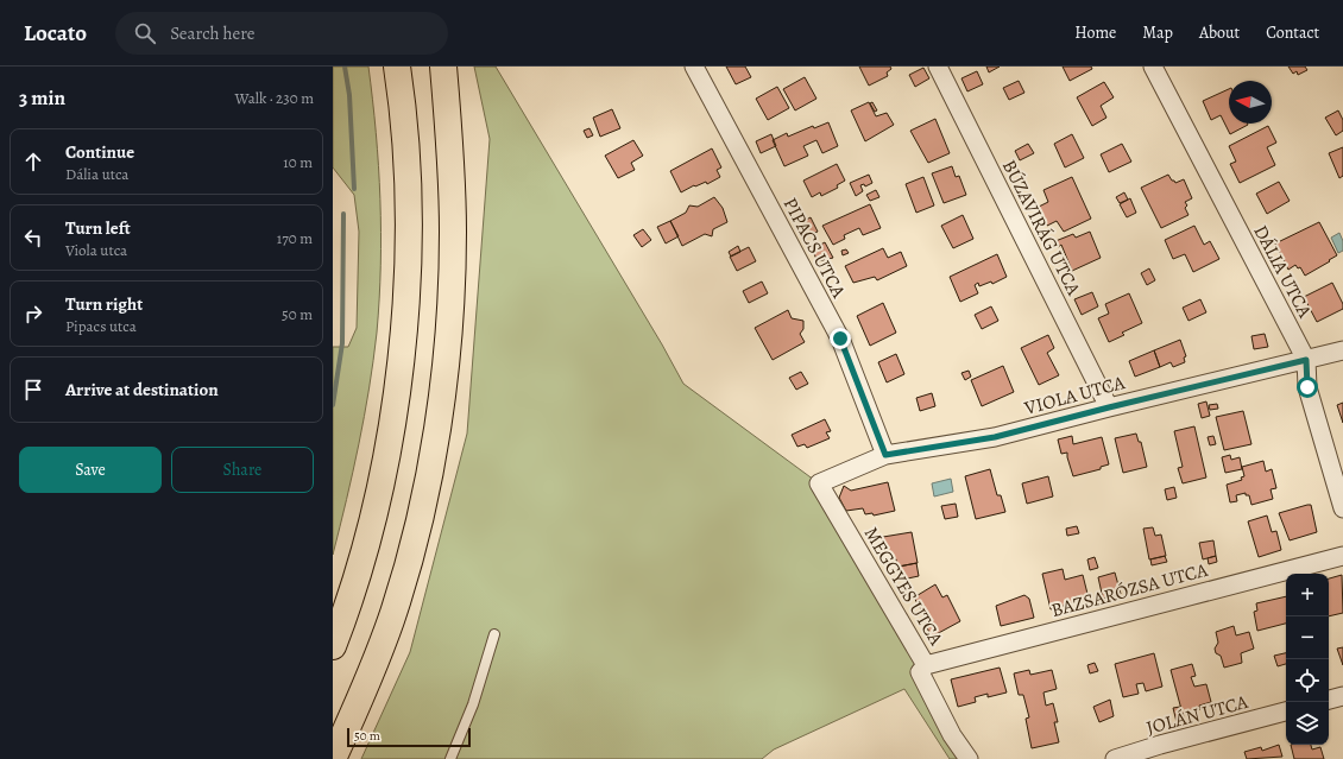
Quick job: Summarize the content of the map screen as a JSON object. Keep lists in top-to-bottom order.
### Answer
{
  "streets": {
    "street": [
      "BÚZAVIRÁG UTCA",
      "PIPACS UTCA",
      "DÁLIA UTCA",
      "VIOLA UTCA",
      "MEGGYES UTCA",
      "BAZSARÓZSA UTCA",
      "JOLÁN UTCA"
    ]
  },
  "crossings": [
    ["BÚZAVIRÁG UTCA", "VIOLA UTCA"],
    ["PIPACS UTCA", "VIOLA UTCA"],
    ["DÁLIA UTCA", "VIOLA UTCA"],
    ["VIOLA UTCA", "MEGGYES UTCA"],
    ["MEGGYES UTCA", "BAZSARÓZSA UTCA"]
  ],
  "scale_bar": "50 m",
  "north": "left",
  "page": {
    "header": "Locato",
    "search": "Search here",
    "nav": [
      "Home",
      "Map",
      "About",
      "Contact"
    ],
    "heading": ["3 min", "Walk · 230 m"],
    "list": [
      ["Continue", "Dália utca", "10 m"],
      ["Turn left", "Viola utca", "170 m"],
      ["Turn right", "Pipacs utca", "50 m"],
      "Arrive at destination"
    ],
    "buttons": ["Save", "Share"],
    "map_buttons": ["+", "−"],
    "scale": "50 m"
  }
}
